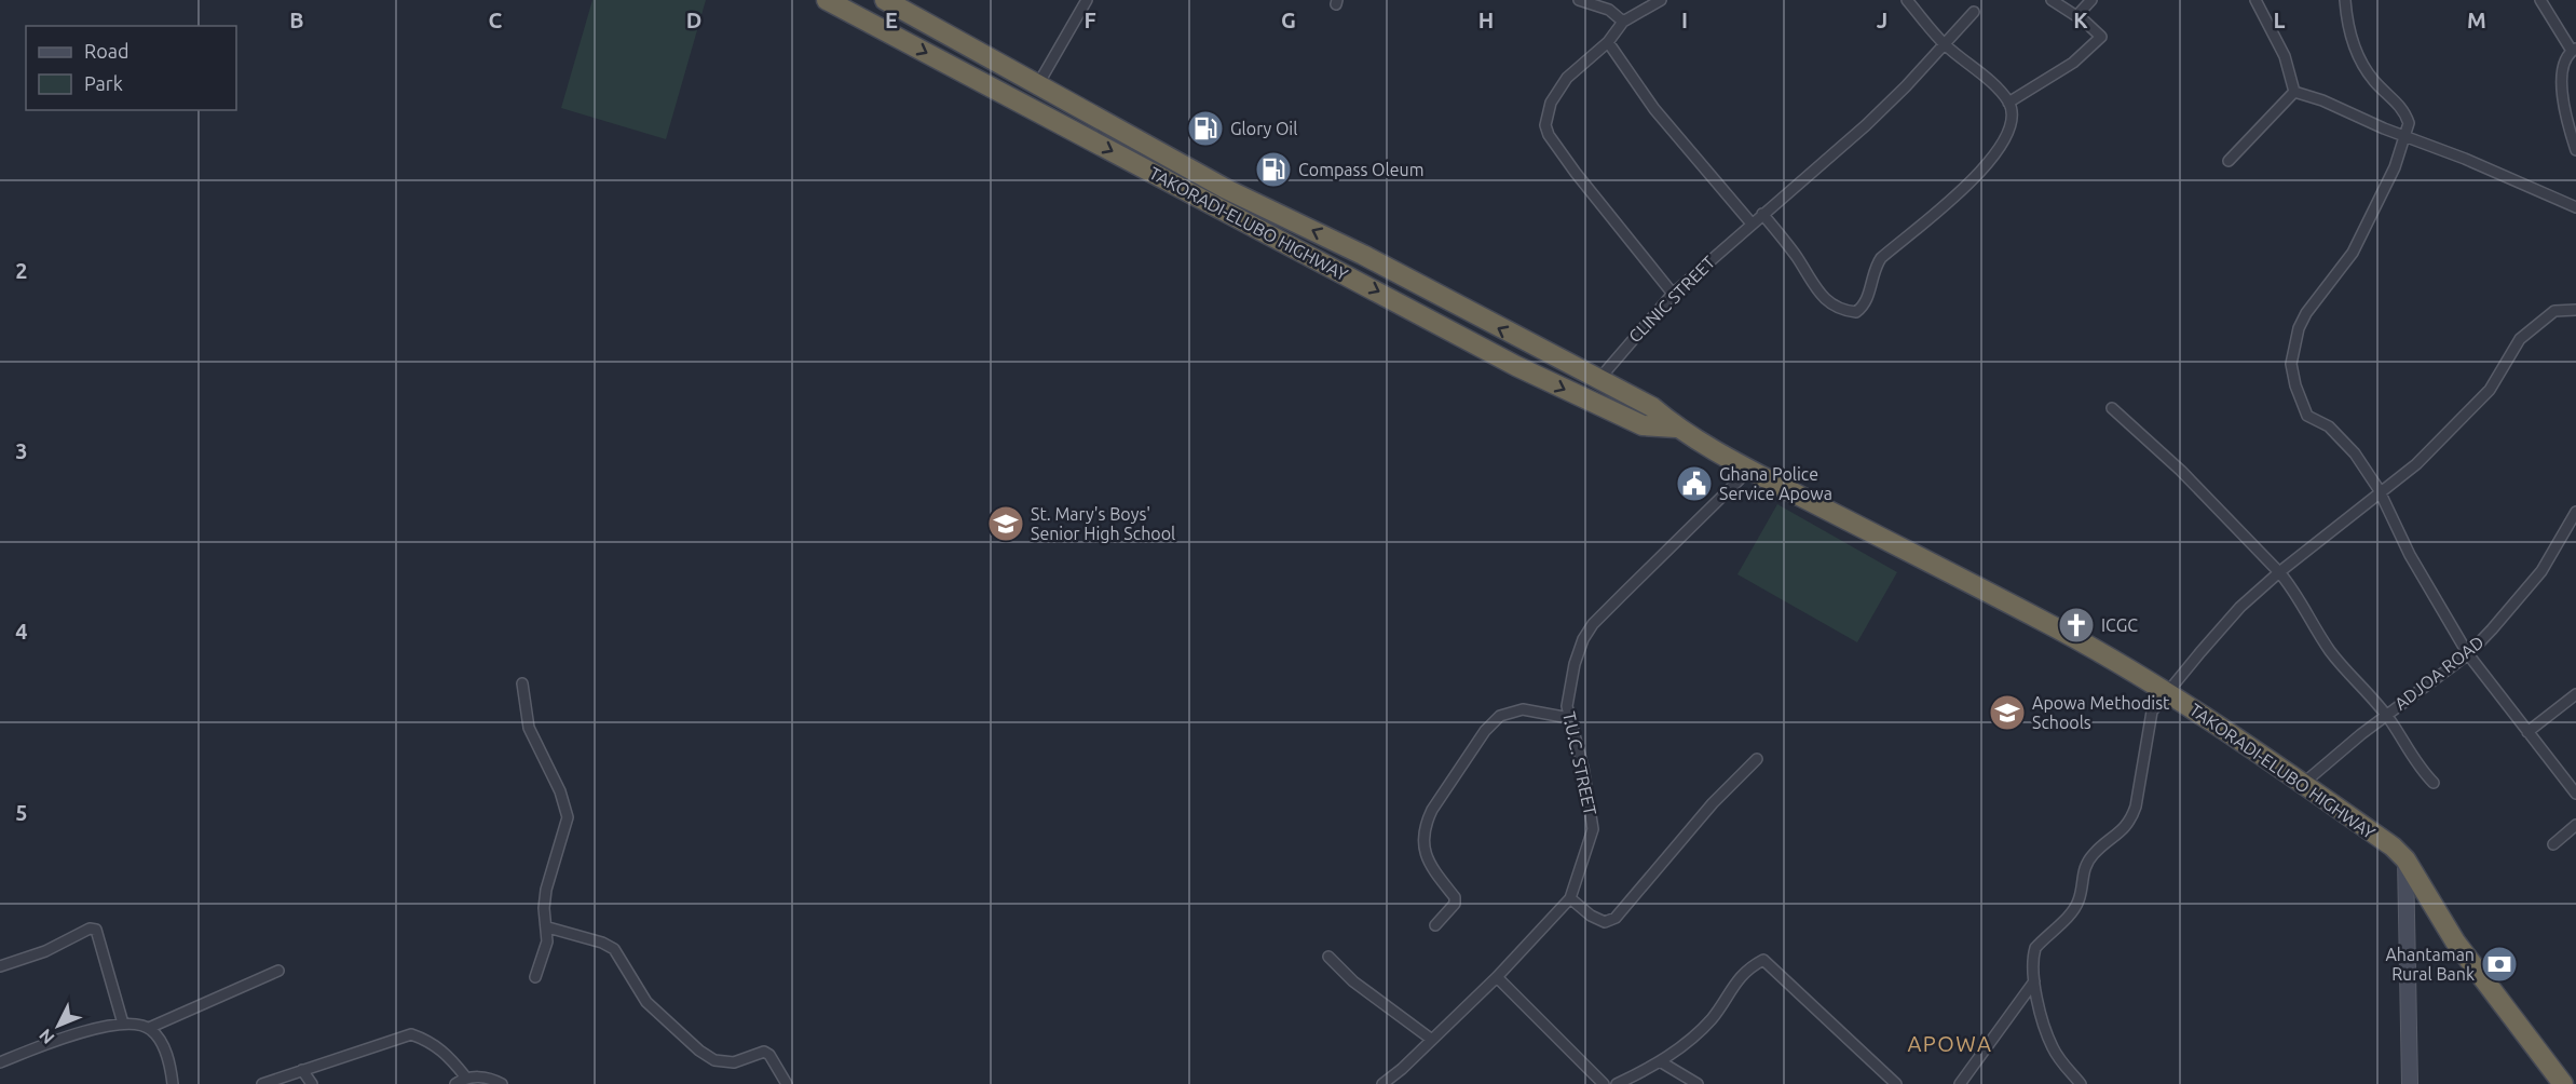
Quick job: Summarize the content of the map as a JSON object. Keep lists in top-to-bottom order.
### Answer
{
  "streets": {
    "highway": ["TAKORADI-ELUBO HIGHWAY"],
    "street": ["CLINIC STREET", "ADJOA ROAD", "T.U.C. STREET"]
  },
  "crossings": [
    ["TAKORADI-ELUBO HIGHWAY", "CLINIC STREET"],
    ["TAKORADI-ELUBO HIGHWAY", "ADJOA ROAD"],
    ["TAKORADI-ELUBO HIGHWAY", "T.U.C. STREET"]
  ],
  "districts": ["APOWA"],
  "places": {
    "fuel station": ["Glory Oil", "Compass Oleum"],
    "public building": ["Ghana Police Service Apowa"],
    "school or university": ["St. Mary's Boys' Senior High School", "Apowa Methodist Schools"],
    "church": ["ICGC"],
    "bank": ["Ahantaman Rural Bank"]
  },
  "legend": ["Road", "Park"],
  "north": "bottom left",
  "grid": {
    "columns": [
      "B",
      "C",
      "D",
      "E",
      "F",
      "G",
      "H",
      "I",
      "J",
      "K",
      "L",
      "M"
    ],
    "rows": [
      "2",
      "3",
      "4",
      "5"
    ]
  }
}
